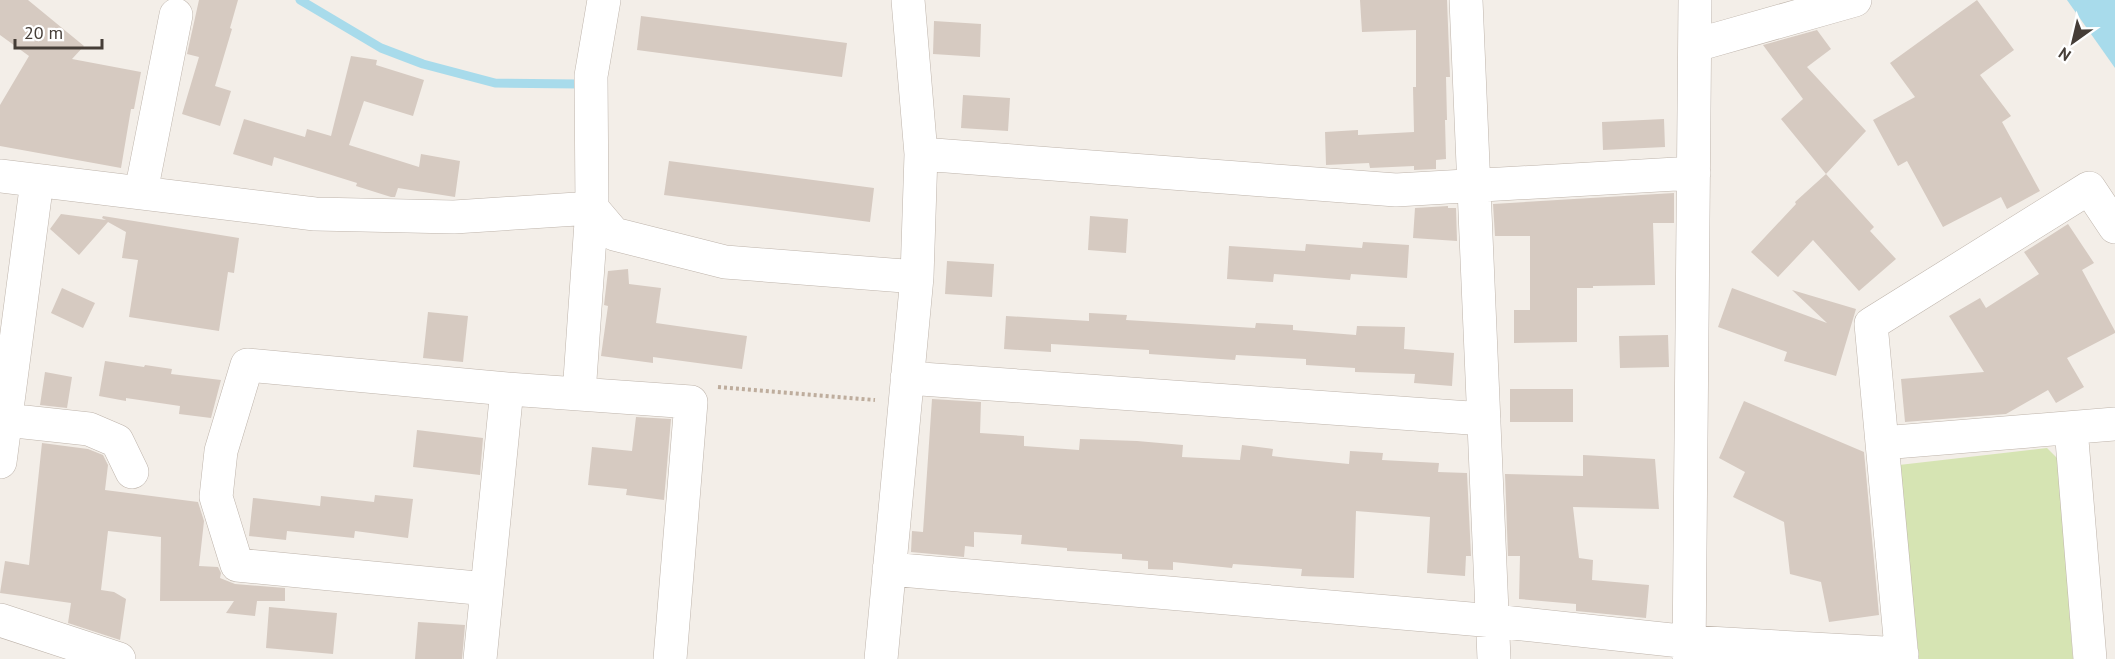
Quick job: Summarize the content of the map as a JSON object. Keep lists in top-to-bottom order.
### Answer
{
  "scale_bar": "20 m",
  "north": "bottom left"
}
